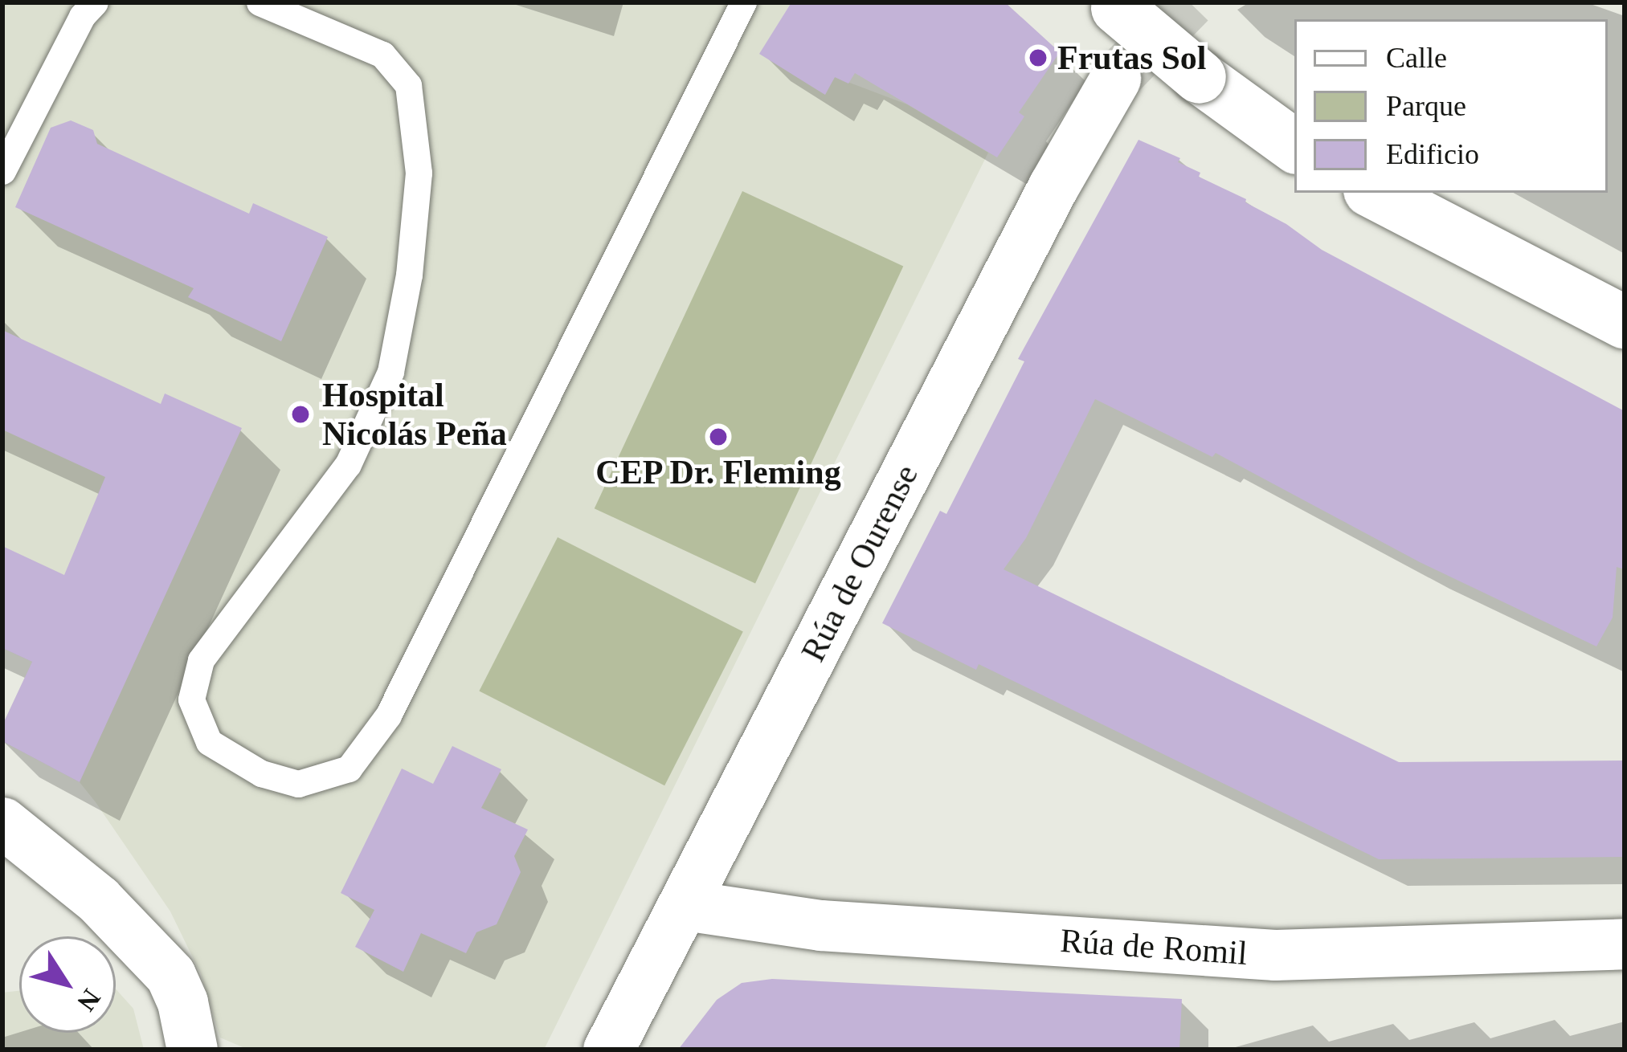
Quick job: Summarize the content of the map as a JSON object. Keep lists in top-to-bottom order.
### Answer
{
  "streets": {
    "street": ["Rúa de Ourense", "Rúa de Romil"]
  },
  "crossings": [
    ["Rúa de Ourense", "Rúa de Romil"]
  ],
  "places": ["Frutas Sol", "Hospital Nicolás Peña", "CEP Dr. Fleming"],
  "legend": ["Calle", "Parque", "Edificio"],
  "north": "bottom right"
}
